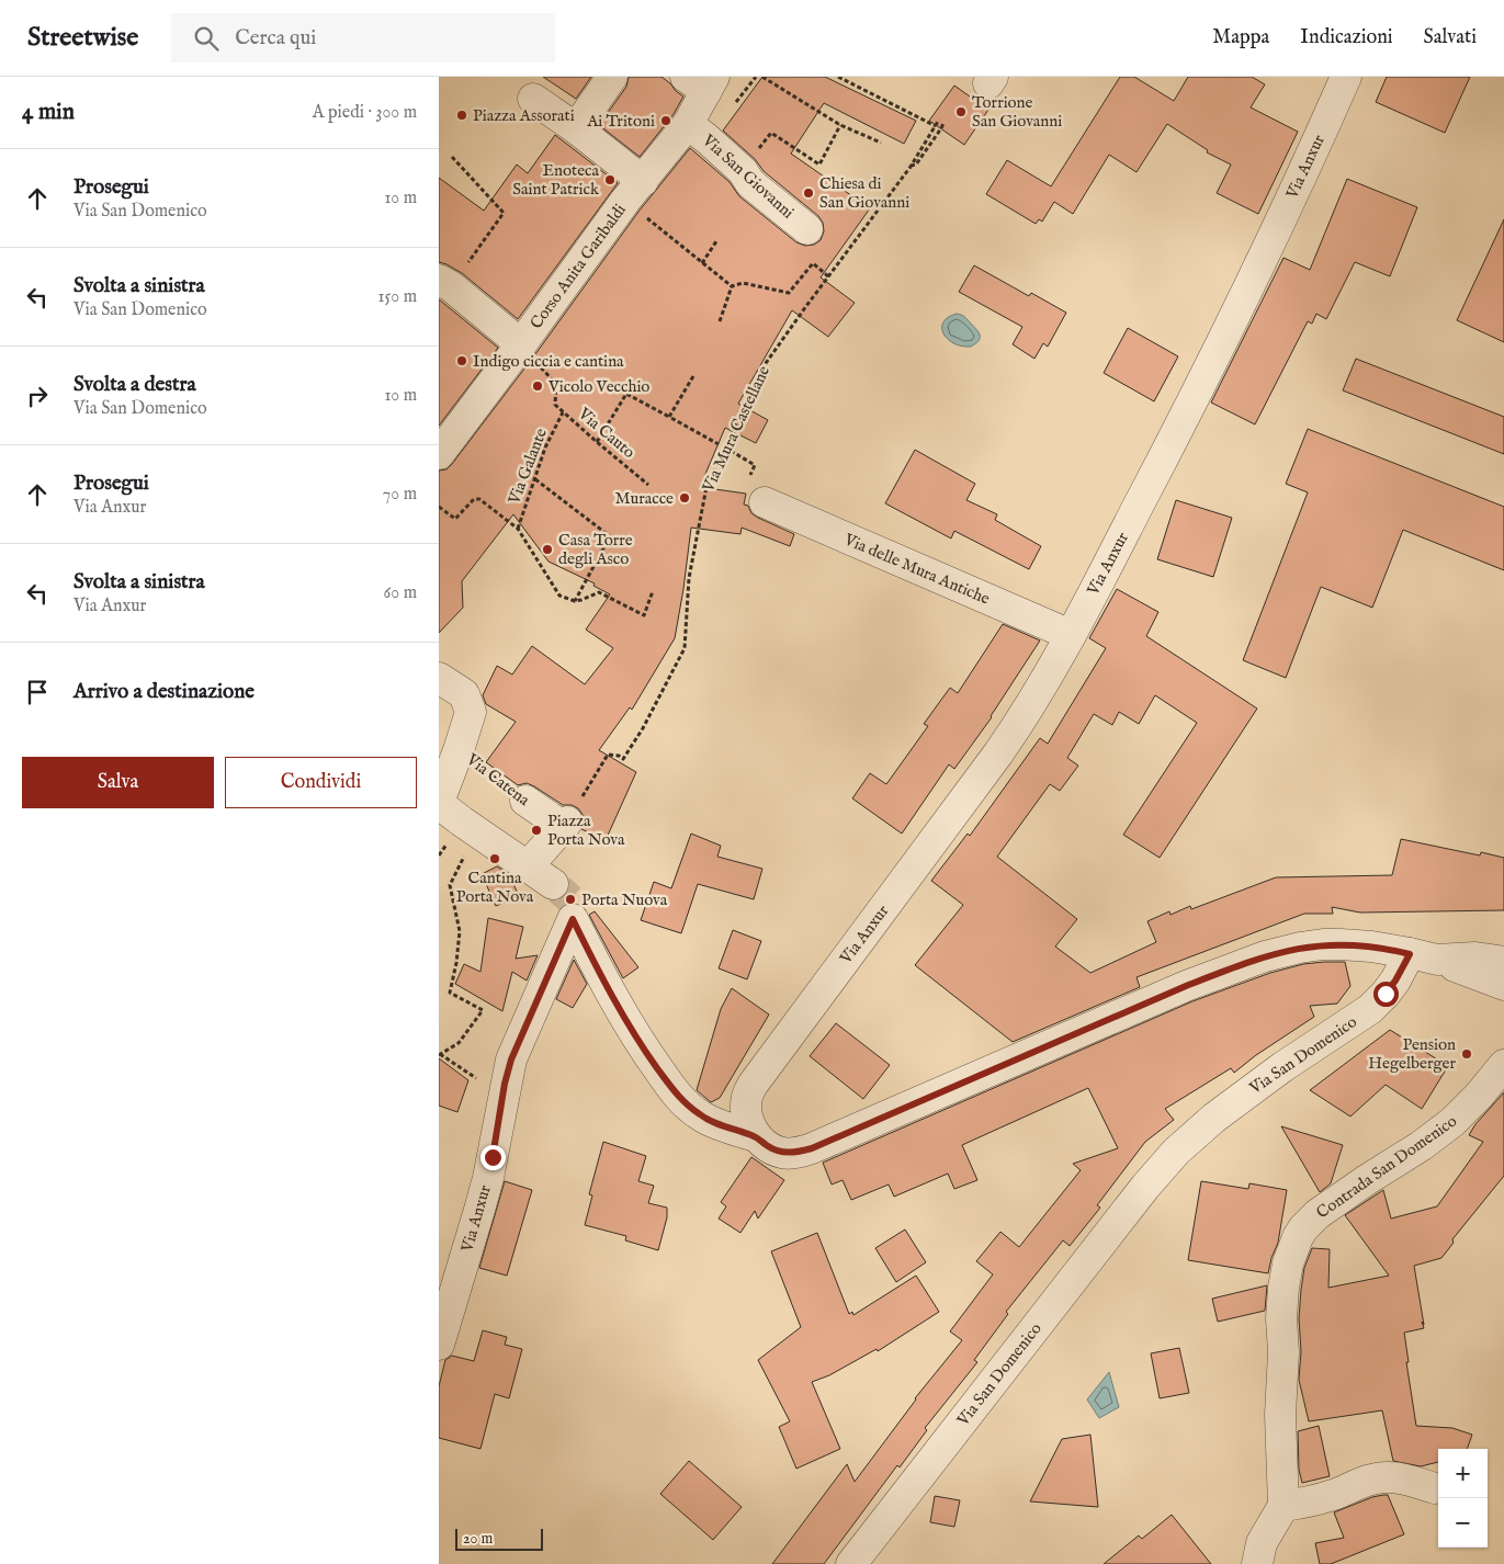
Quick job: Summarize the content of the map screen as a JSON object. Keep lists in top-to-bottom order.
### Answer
{
  "streets": {
    "street": [
      "Via Anxur",
      "Via San Giovanni",
      "Corso Anita Garibaldi",
      "Via delle Mura Antiche",
      "Via Catena",
      "Via San Domenico",
      "Contrada San Domenico"
    ],
    "path": ["Via Mura Castellane", "Via Cauto", "Via Galante"]
  },
  "crossings": [
    ["Via Anxur", "Via delle Mura Antiche"],
    ["Via San Giovanni", "Corso Anita Garibaldi"],
    ["Corso Anita Garibaldi", "Via Cauto"],
    ["Via Mura Castellane", "Via Catena"],
    ["Via Cauto", "Via Galante"]
  ],
  "places": [
    "Torrione San Giovanni",
    "Piazza Assorati",
    "Ai Tritoni",
    "Enoteca Saint Patrick",
    "Chiesa di San Giovanni",
    "Indigo ciccia e cantina",
    "Vicolo Vecchio",
    "Muracce",
    "Casa Torre degli Asco",
    "Piazza Porta Nova",
    "Cantina Porta Nova",
    "Porta Nuova",
    "Pension Hegelberger"
  ],
  "scale_bar": "20 m",
  "page": {
    "header": "Streetwise",
    "search": "Cerca qui",
    "nav": ["Mappa", "Indicazioni", "Salvati"],
    "heading": ["4 min", "A piedi · 300 m"],
    "list": [
      ["Prosegui", "Via San Domenico", "10 m"],
      ["Svolta a sinistra", "Via San Domenico", "150 m"],
      ["Svolta a destra", "Via San Domenico", "10 m"],
      ["Prosegui", "Via Anxur", "70 m"],
      ["Svolta a sinistra", "Via Anxur", "60 m"],
      "Arrivo a destinazione"
    ],
    "buttons": ["Salva", "Condividi"],
    "map_buttons": ["+", "−"],
    "scale": "20 m"
  }
}
